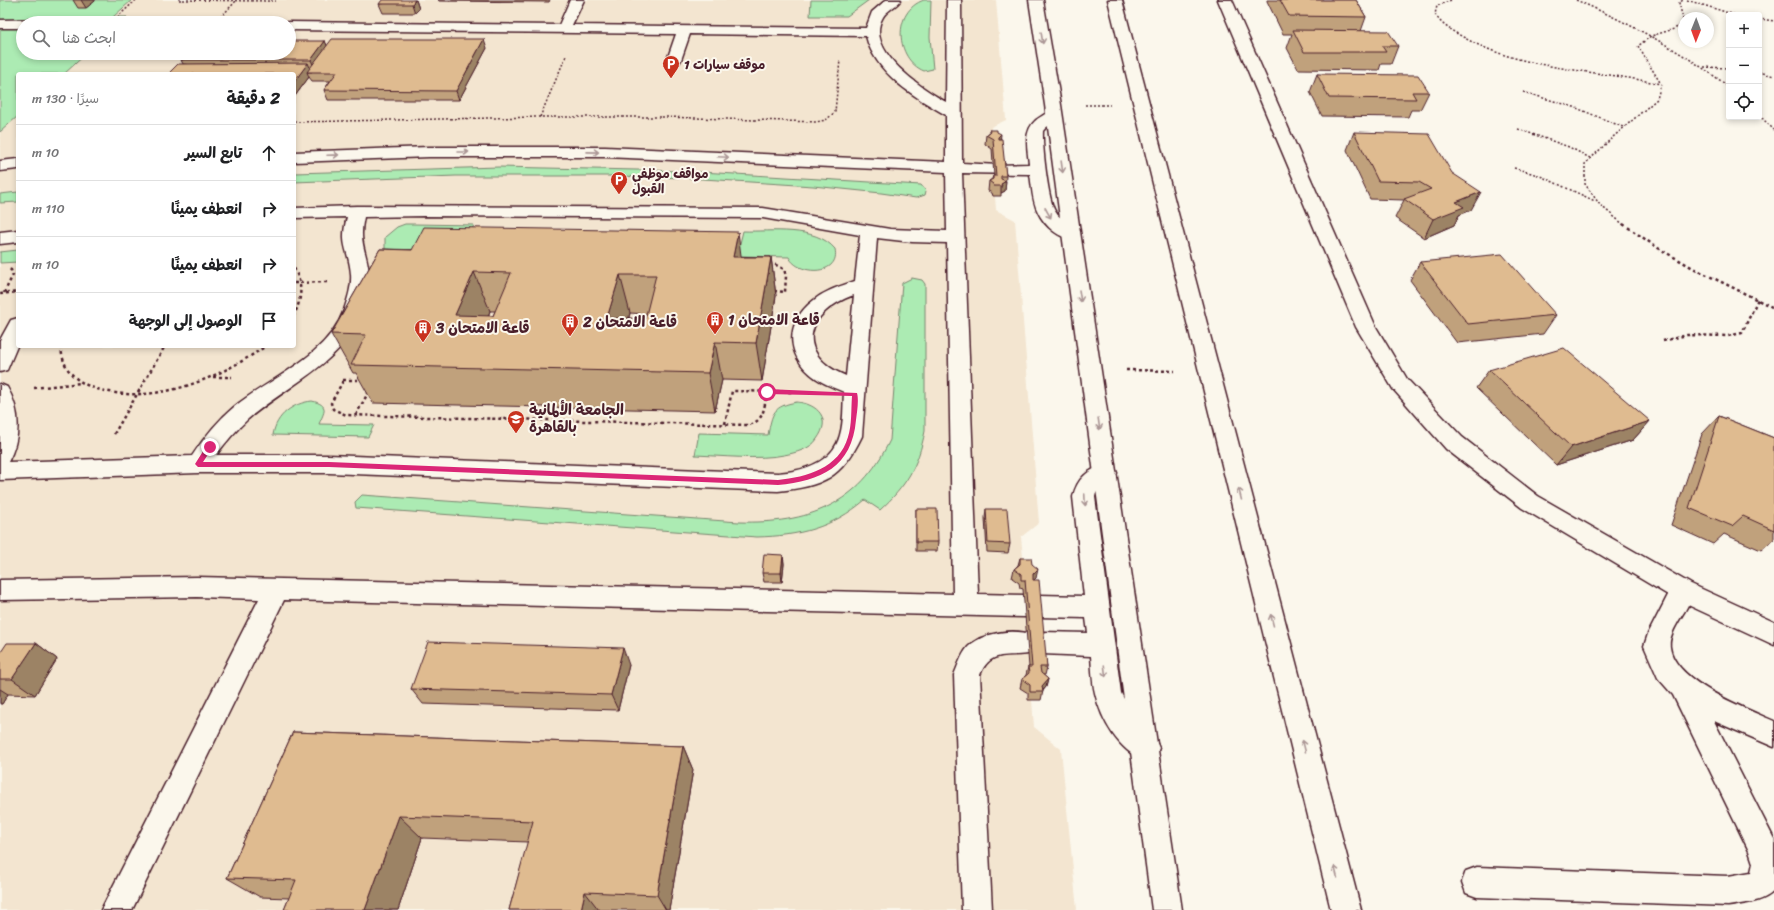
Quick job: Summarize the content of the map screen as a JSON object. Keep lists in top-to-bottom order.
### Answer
{
  "places": {
    "parking": ["موقف سيارات 1", "مواقف موظفي القبول"],
    "building": ["قاعة الامتحان 1", "قاعة الامتحان 2", "قاعة الامتحان 3"],
    "school or university": ["الجامعة الألمانية بالقاهرة"]
  },
  "north": "bottom",
  "page": {
    "map_buttons": ["+", "−"],
    "search": "ابحث هنا",
    "heading": ["2 دقيقة", "سيرًا · 130 m"],
    "list": [
      ["تابع السير", "10 m"],
      ["انعطف يمينًا", "110 m"],
      ["انعطف يمينًا", "10 m"],
      "الوصول إلى الوجهة"
    ]
  }
}
